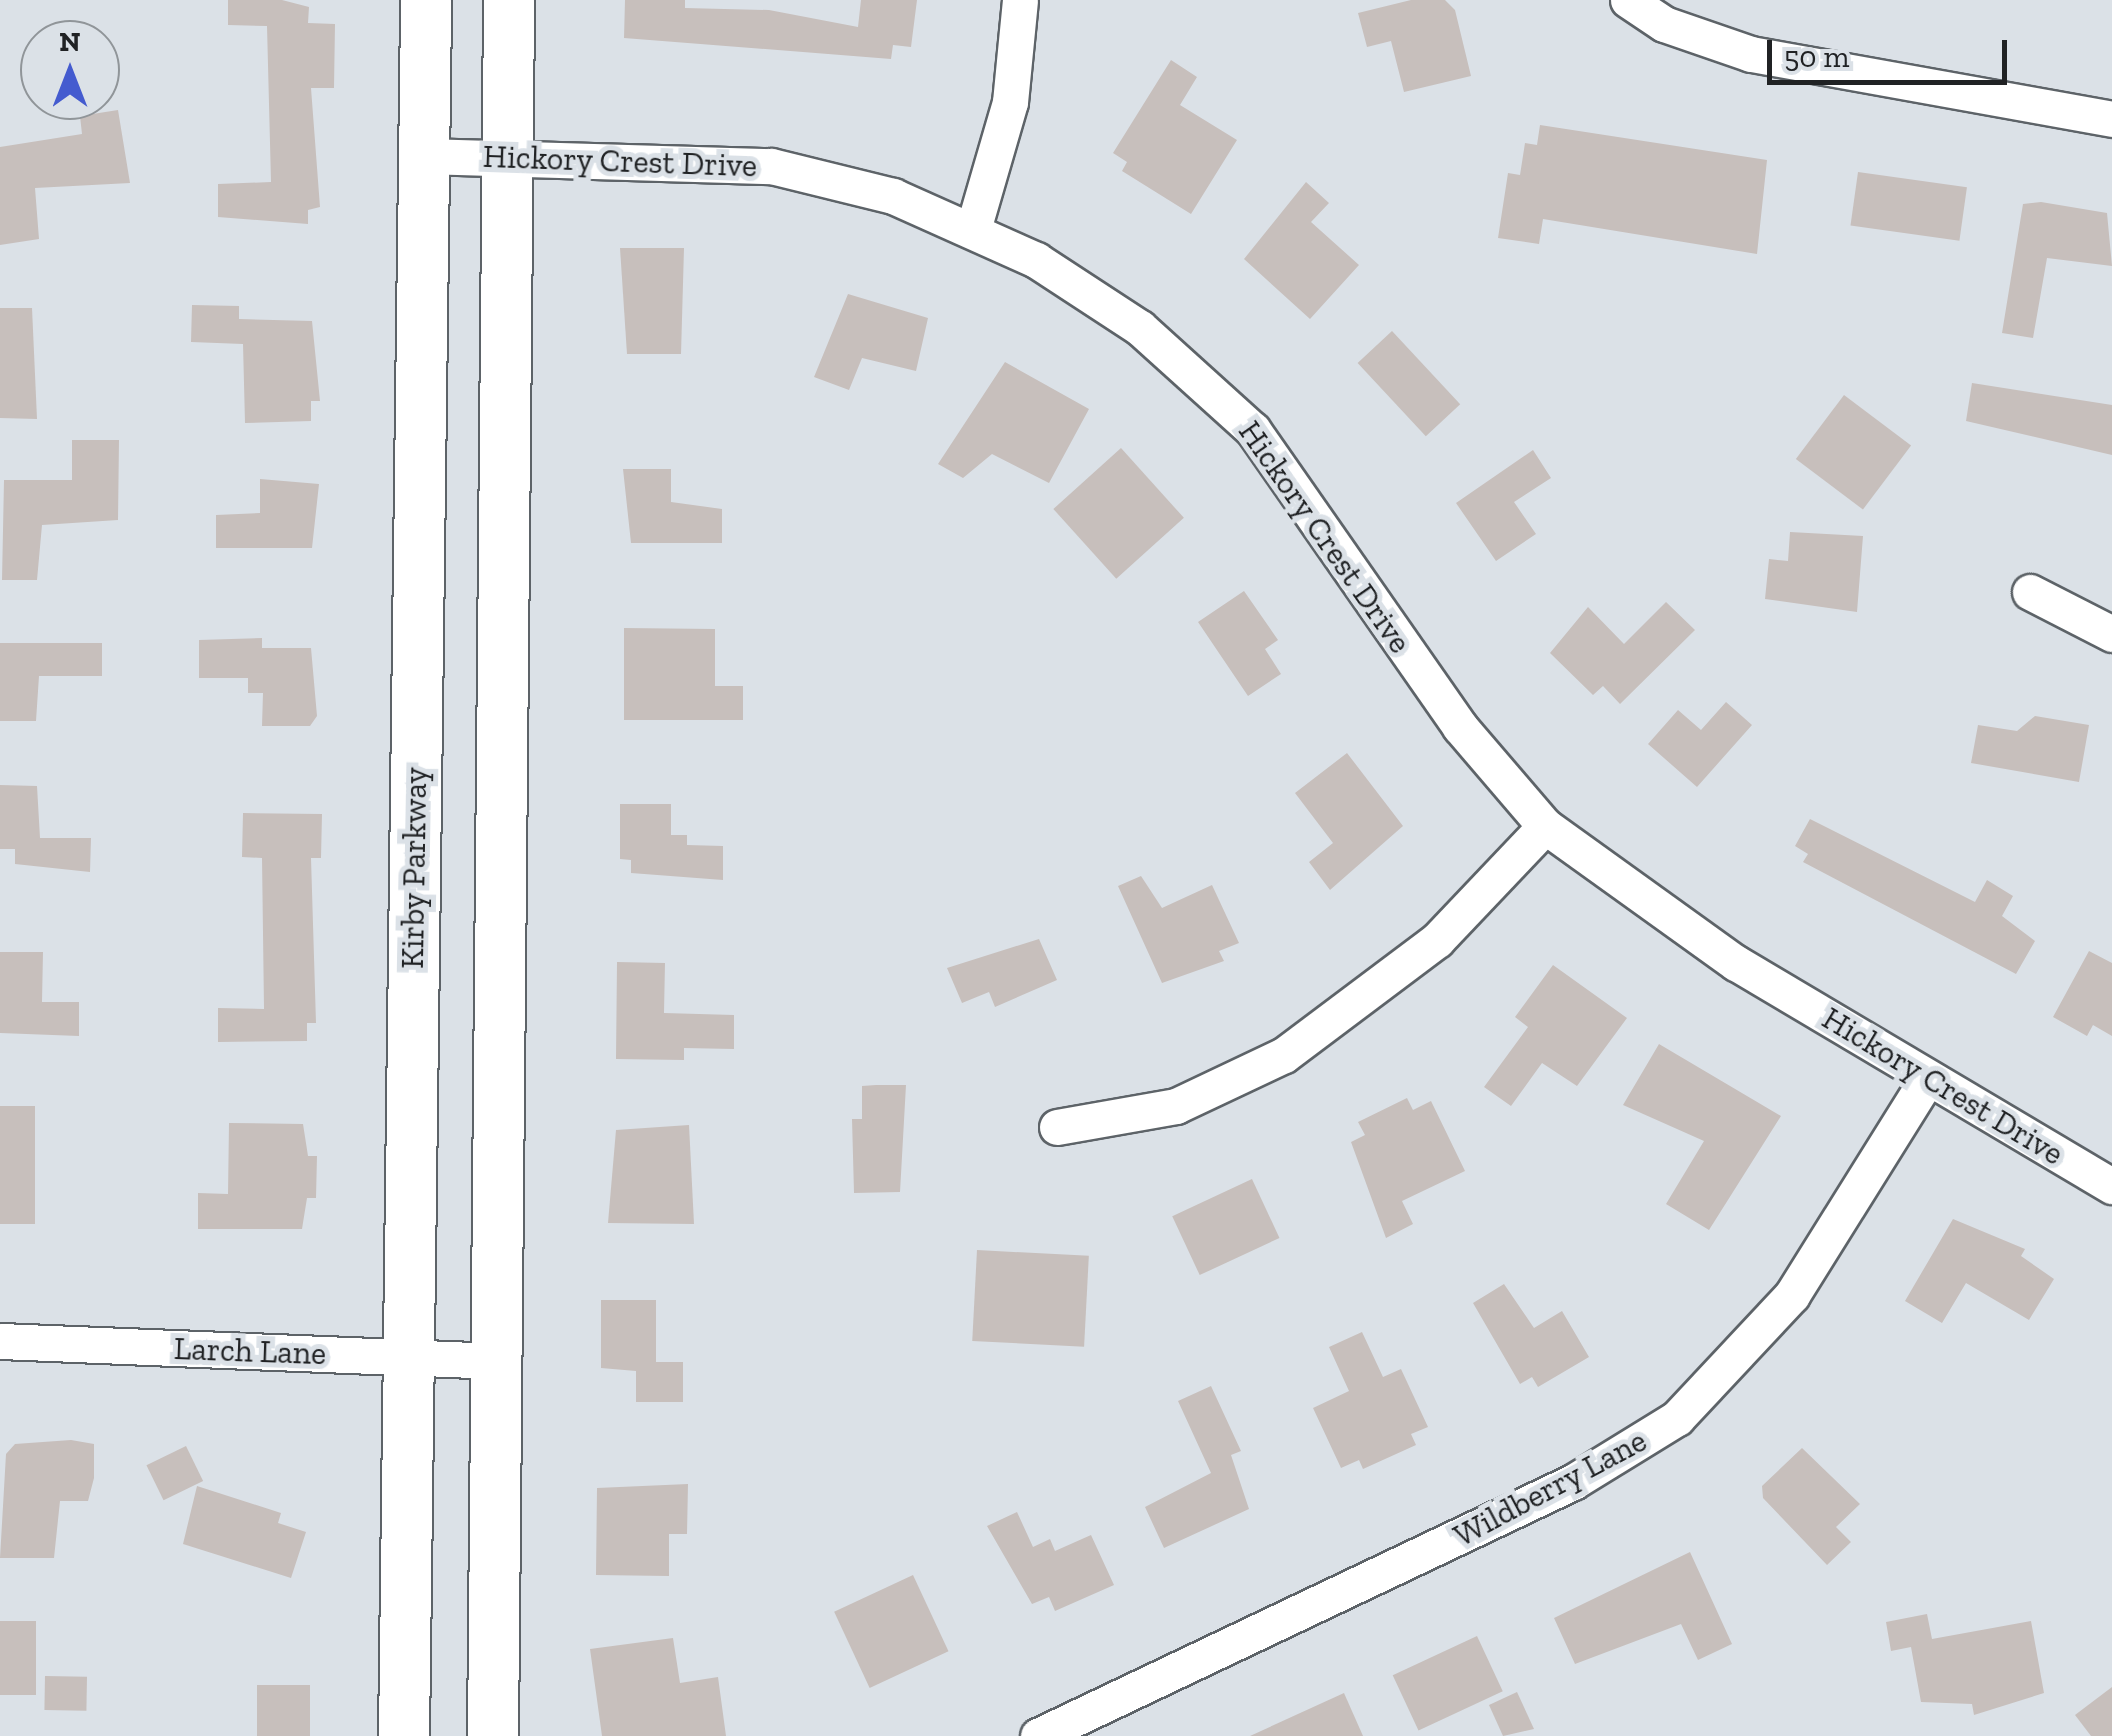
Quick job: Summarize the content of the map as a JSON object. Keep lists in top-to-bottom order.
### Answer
{
  "streets": {
    "main road": ["Kirby Parkway"],
    "street": ["Hickory Crest Drive", "Larch Lane", "Wildberry Lane"]
  },
  "crossings": [
    ["Hickory Crest Drive", "Kirby Parkway"],
    ["Hickory Crest Drive", "Wildberry Lane"],
    ["Kirby Parkway", "Larch Lane"]
  ],
  "scale_bar": "50 m",
  "north": "top"
}
